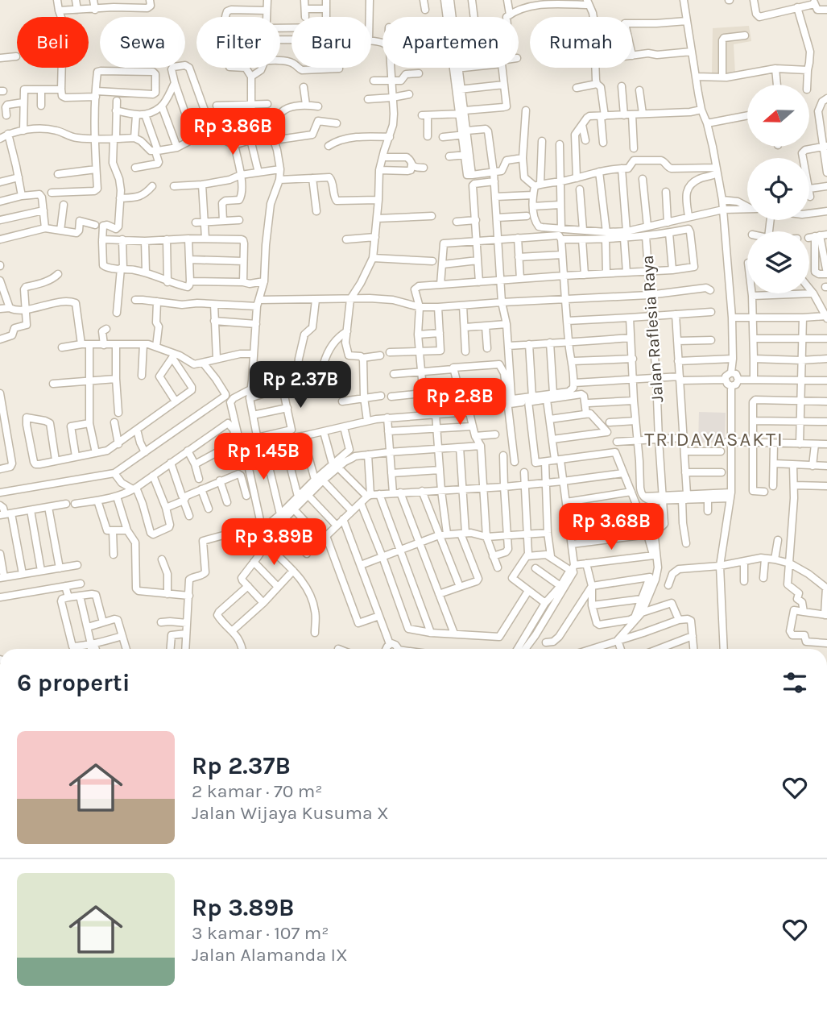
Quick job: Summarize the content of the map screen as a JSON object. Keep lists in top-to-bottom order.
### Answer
{
  "streets": {
    "street": ["Jalan Raflesia Raya"]
  },
  "districts": ["TRIDAYASAKTI"],
  "north": "left",
  "page": {
    "chip": [
      "Beli",
      "Sewa",
      "Filter",
      "Baru",
      "Apartemen",
      "Rumah"
    ],
    "price": [
      "Rp 3.86B",
      "Rp 2.37B",
      "Rp 2.8B",
      "Rp 1.45B",
      "Rp 3.68B",
      "Rp 3.89B"
    ],
    "heading": "6 properti",
    "list": [
      {
        "name": "Rp 2.37B",
        "note": "2 kamar · 70 m² · Jalan Wijaya Kusuma X"
      },
      {
        "name": "Rp 3.89B",
        "note": "3 kamar · 107 m² · Jalan Alamanda IX"
      }
    ]
  }
}
